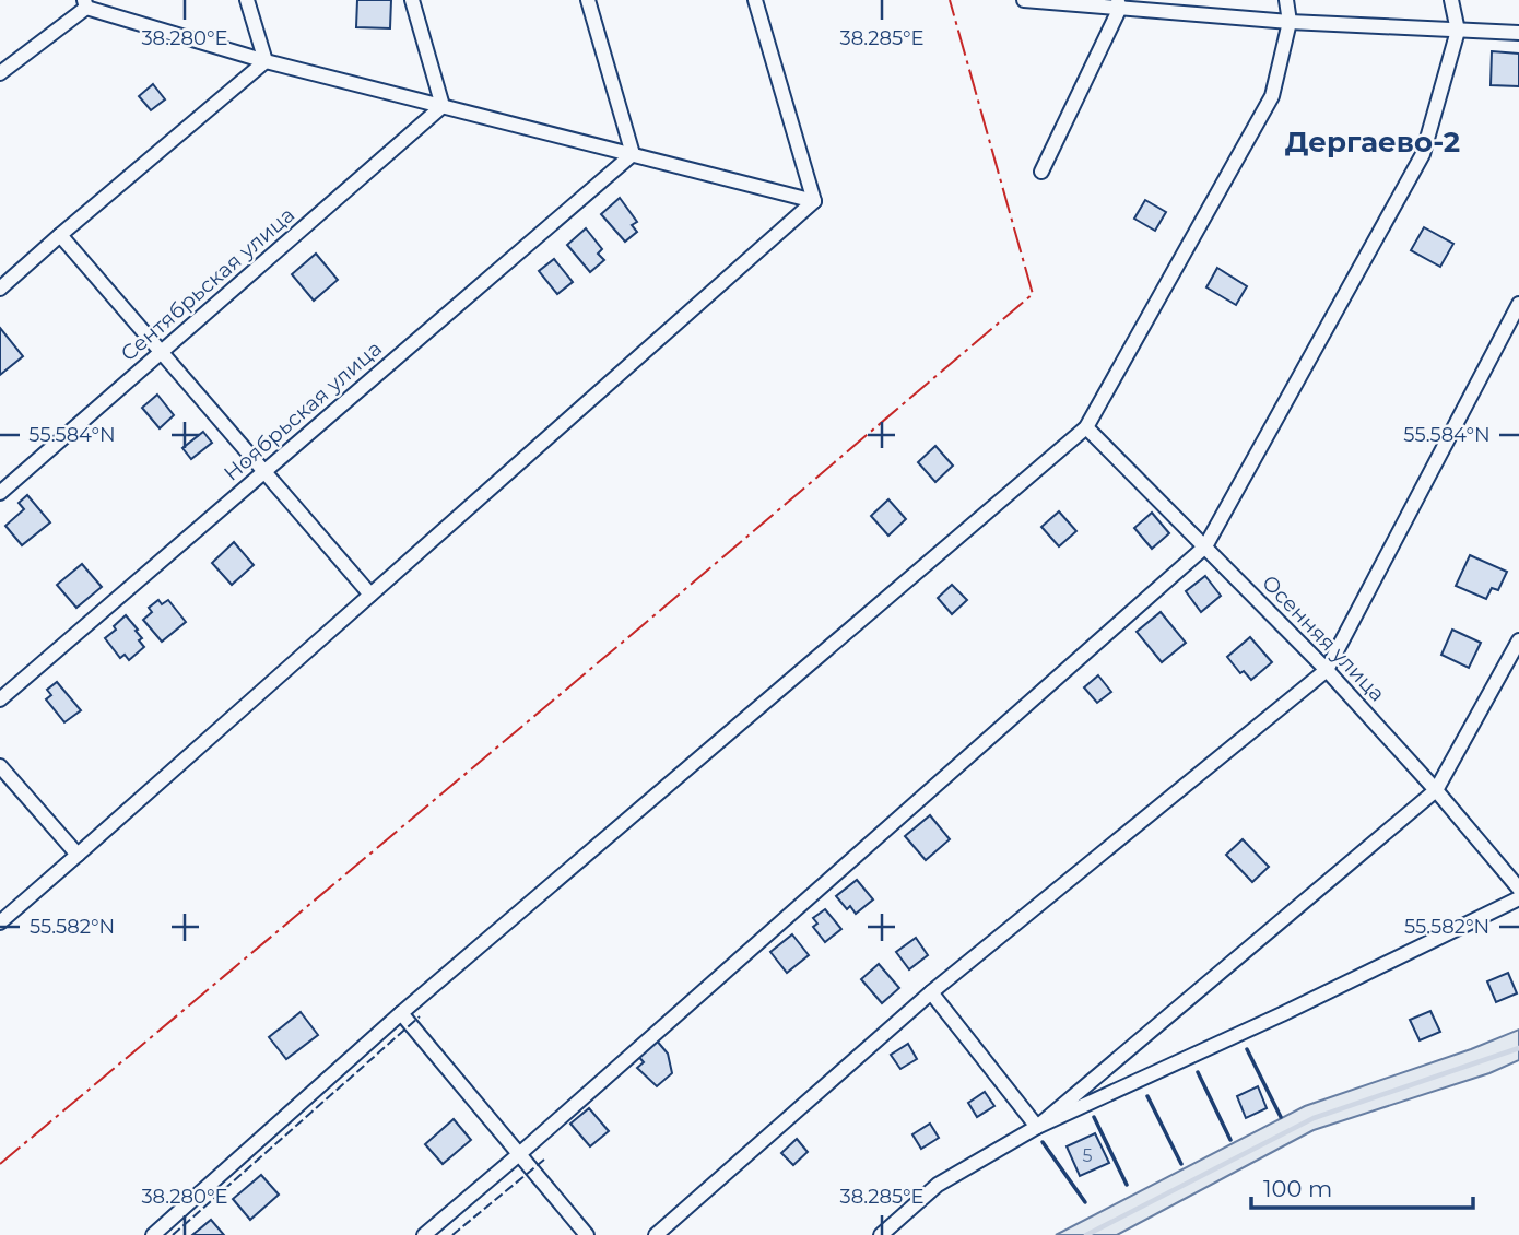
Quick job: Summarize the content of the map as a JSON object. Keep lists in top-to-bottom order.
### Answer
{
  "streets": {
    "street": ["Сентябрьская улица", "Ноябрьская улица", "Осенняя улица"]
  },
  "districts": ["Дергаево-2"],
  "house_numbers": ["5"],
  "scale_bar": "100 m",
  "coordinates": [
    "38.280°E",
    "38.285°E",
    "55.584°N",
    "55.582°N"
  ]
}
